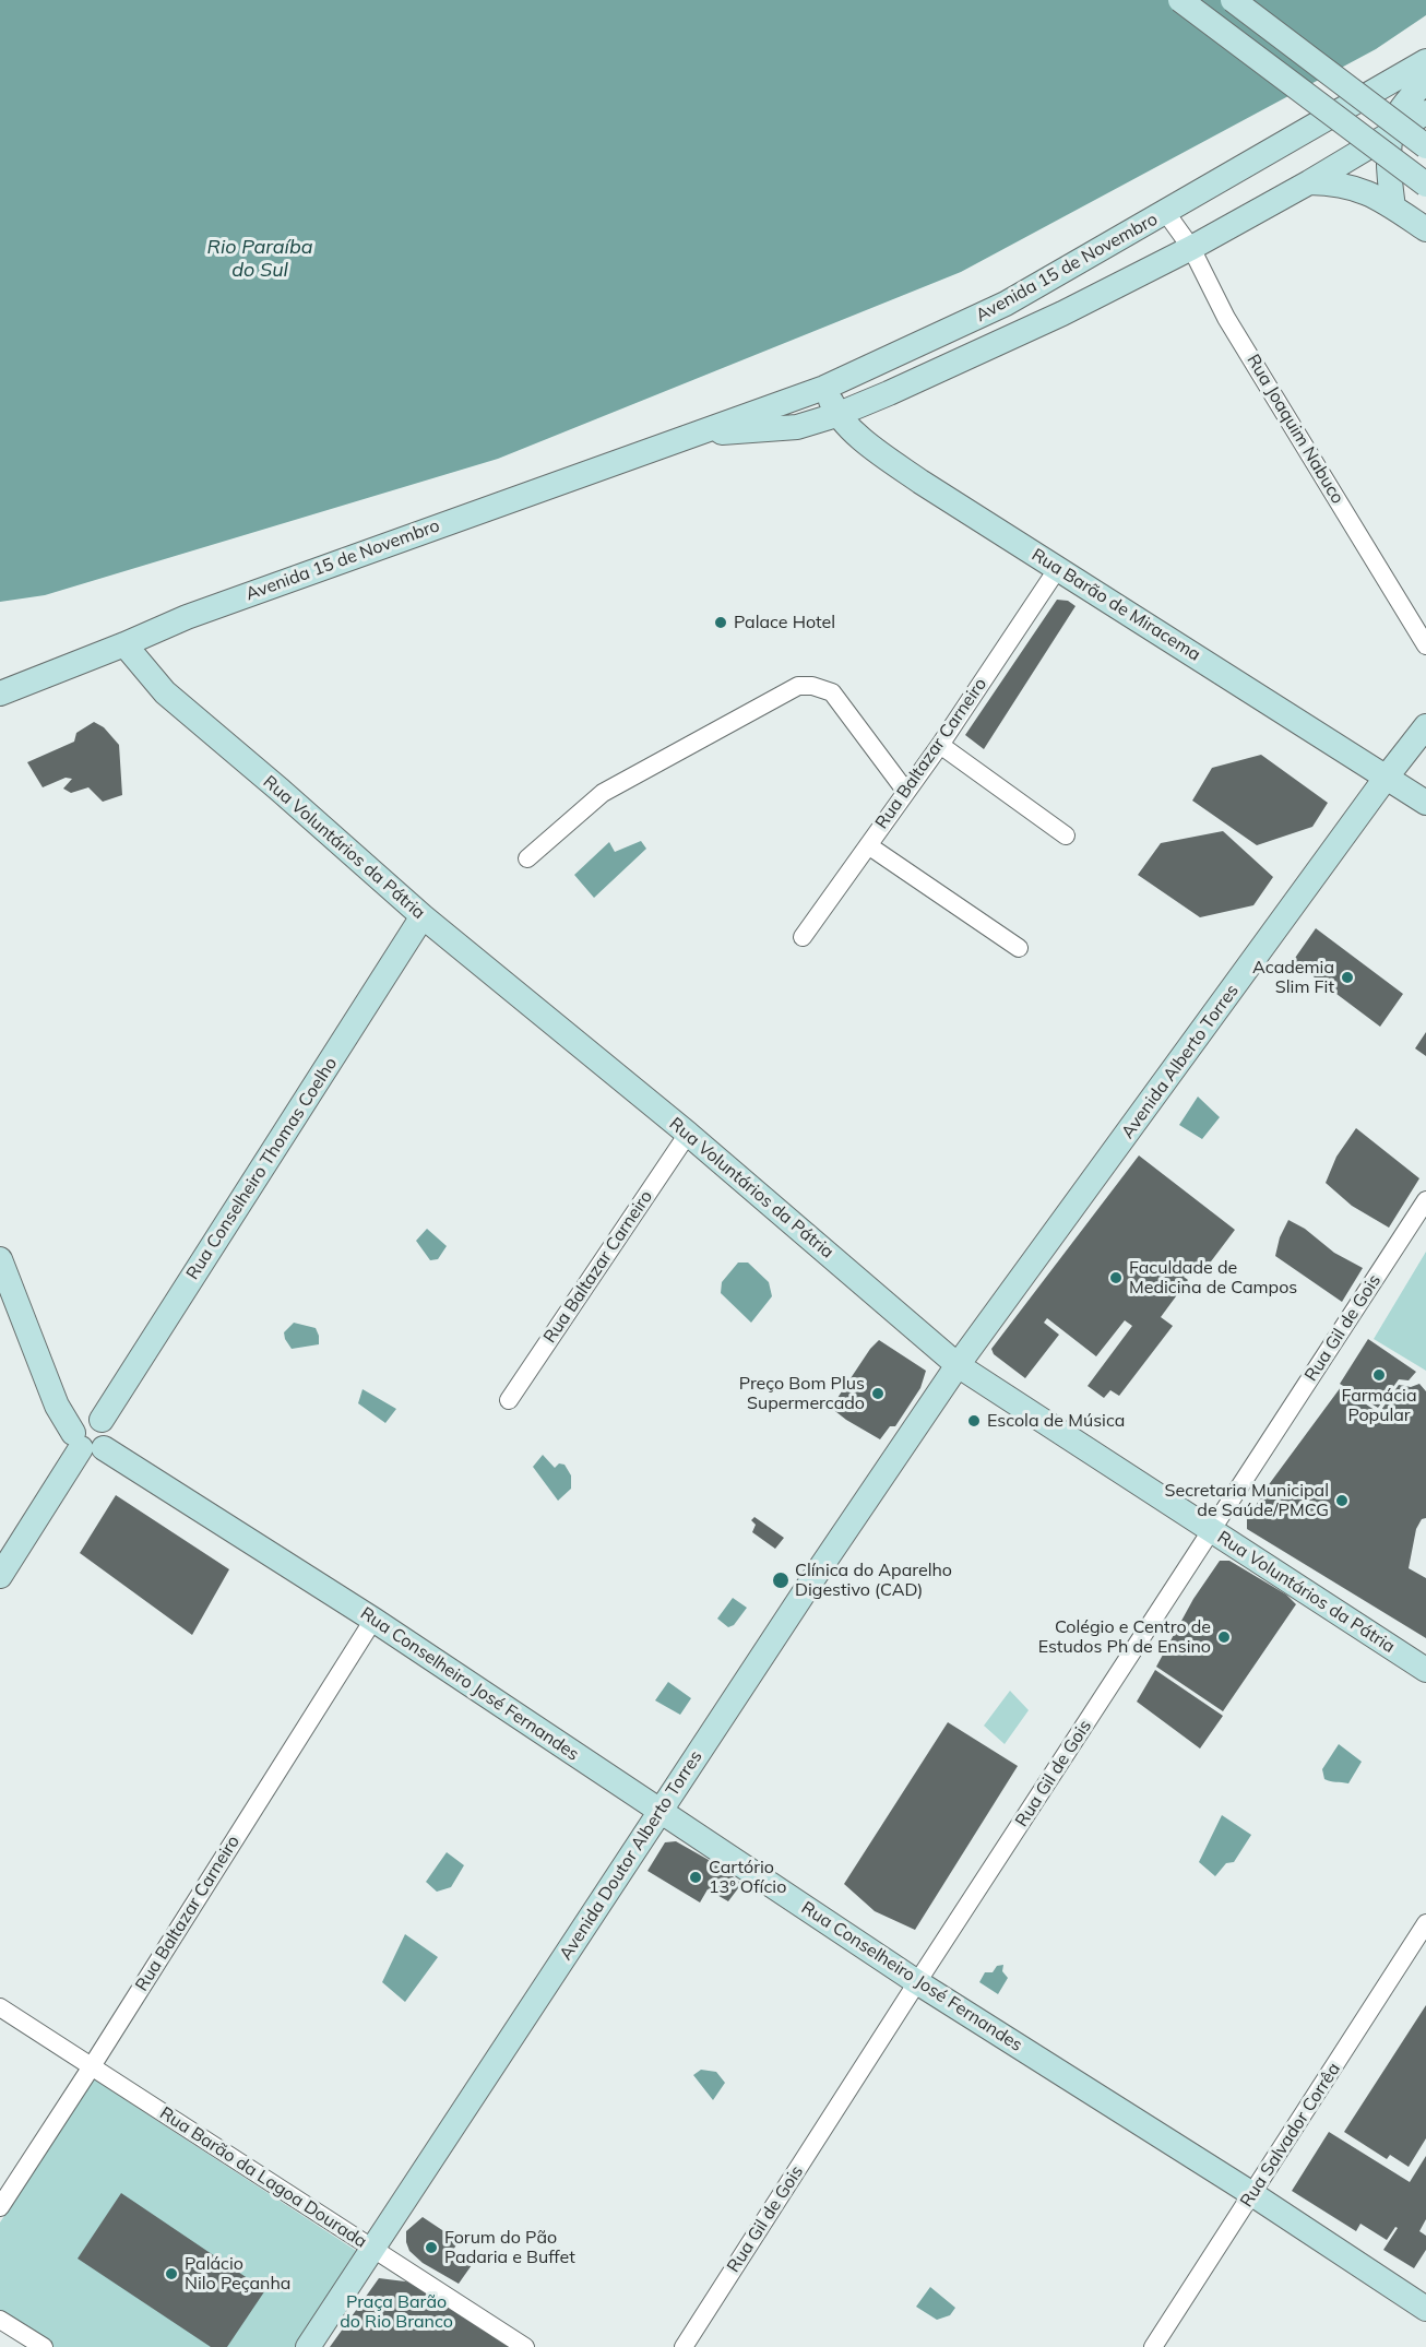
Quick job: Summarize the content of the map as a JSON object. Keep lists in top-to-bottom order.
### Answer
{
  "streets": {
    "main road": [
      "Avenida 15 de Novembro",
      "Rua Barão de Miracema",
      "Rua Voluntários da Pátria",
      "Avenida Alberto Torres",
      "Rua Conselheiro Thomas Coelho",
      "Rua Conselheiro José Fernandes",
      "Avenida Doutor Alberto Torres"
    ],
    "street": [
      "Rua Joaquim Nabuco",
      "Rua Baltazar Carneiro",
      "Rua Gil de Gois",
      "Rua Salvador Corrêa",
      "Rua Barão da Lagoa Dourada"
    ]
  },
  "crossings": [
    ["Avenida 15 de Novembro", "Rua Joaquim Nabuco"],
    ["Avenida 15 de Novembro", "Rua Barão de Miracema"],
    ["Avenida 15 de Novembro", "Rua Voluntários da Pátria"],
    ["Rua Barão de Miracema", "Rua Baltazar Carneiro"],
    ["Rua Barão de Miracema", "Avenida Alberto Torres"],
    ["Rua Baltazar Carneiro", "Rua Voluntários da Pátria"],
    ["Rua Baltazar Carneiro", "Rua Conselheiro José Fernandes"],
    ["Rua Baltazar Carneiro", "Rua Barão da Lagoa Dourada"],
    ["Rua Voluntários da Pátria", "Avenida Alberto Torres"],
    ["Rua Voluntários da Pátria", "Rua Conselheiro Thomas Coelho"],
    ["Rua Voluntários da Pátria", "Rua Gil de Gois"],
    ["Rua Voluntários da Pátria", "Avenida Doutor Alberto Torres"],
    ["Avenida Alberto Torres", "Avenida Doutor Alberto Torres"],
    ["Rua Conselheiro Thomas Coelho", "Rua Conselheiro José Fernandes"],
    ["Rua Gil de Gois", "Rua Conselheiro José Fernandes"],
    ["Rua Conselheiro José Fernandes", "Avenida Doutor Alberto Torres"],
    ["Rua Conselheiro José Fernandes", "Rua Salvador Corrêa"],
    ["Avenida Doutor Alberto Torres", "Rua Barão da Lagoa Dourada"]
  ],
  "water": ["Rio Paraíba do Sul"],
  "parks": ["Praça Barão do Rio Branco"],
  "places": [
    "Palace Hotel",
    "Academia Slim Fit",
    "Faculdade de Medicina de Campos",
    "Farmácia Popular",
    "Preço Bom Plus Supermercado",
    "Escola de Música",
    "Secretaria Municipal de Saúde/PMCG",
    "Clínica do Aparelho Digestivo (CAD)",
    "Colégio e Centro de Estudos Ph de Ensino",
    "Cartório 13º Ofício",
    "Forum do Pão Padaria e Buffet",
    "Palácio Nilo Peçanha"
  ]
}
